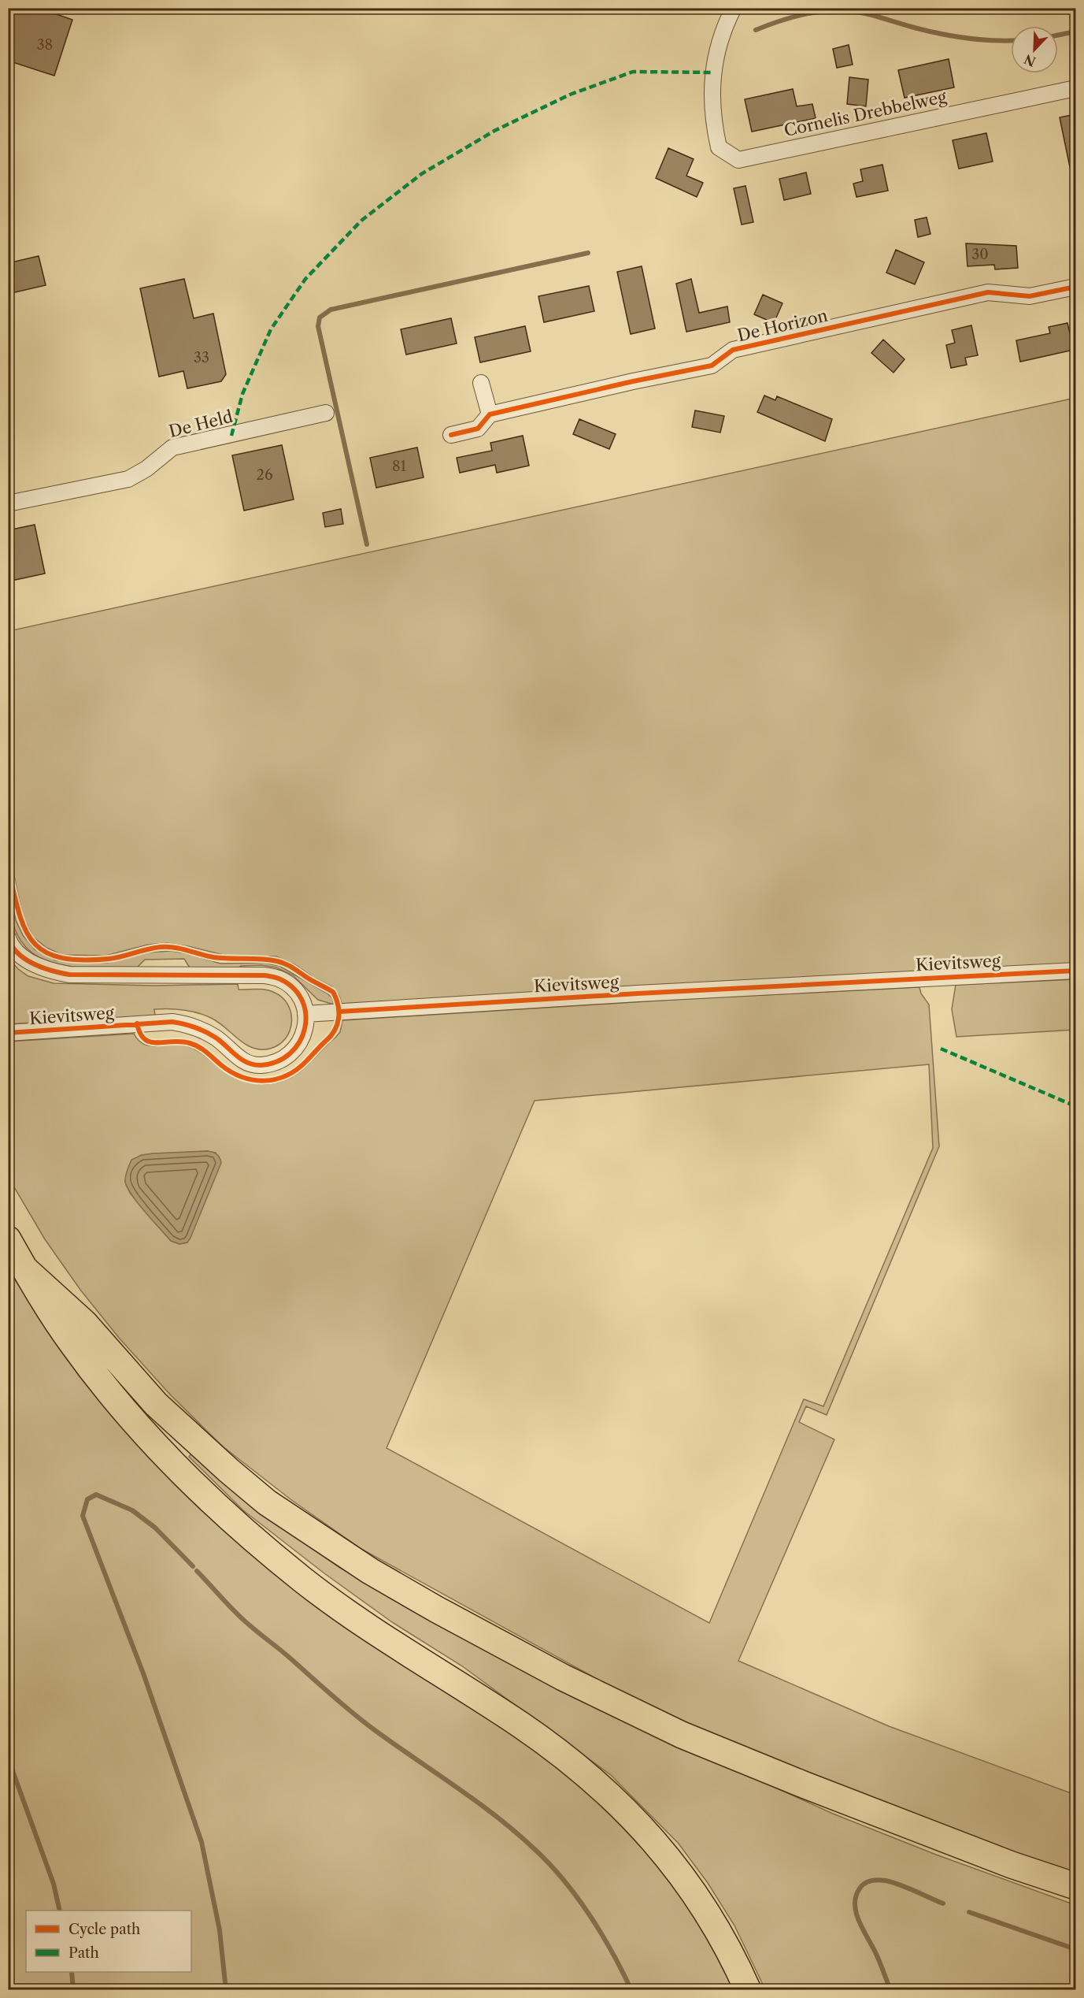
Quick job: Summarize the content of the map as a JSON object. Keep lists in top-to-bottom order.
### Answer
{
  "streets": {
    "street": [
      "Cornelis Drebbelweg",
      "De Horizon",
      "De Held",
      "Kievitsweg"
    ]
  },
  "house_numbers": [
    "38",
    "30",
    "33",
    "81",
    "26"
  ],
  "legend": ["Cycle path", "Path"],
  "north": "bottom left"
}
